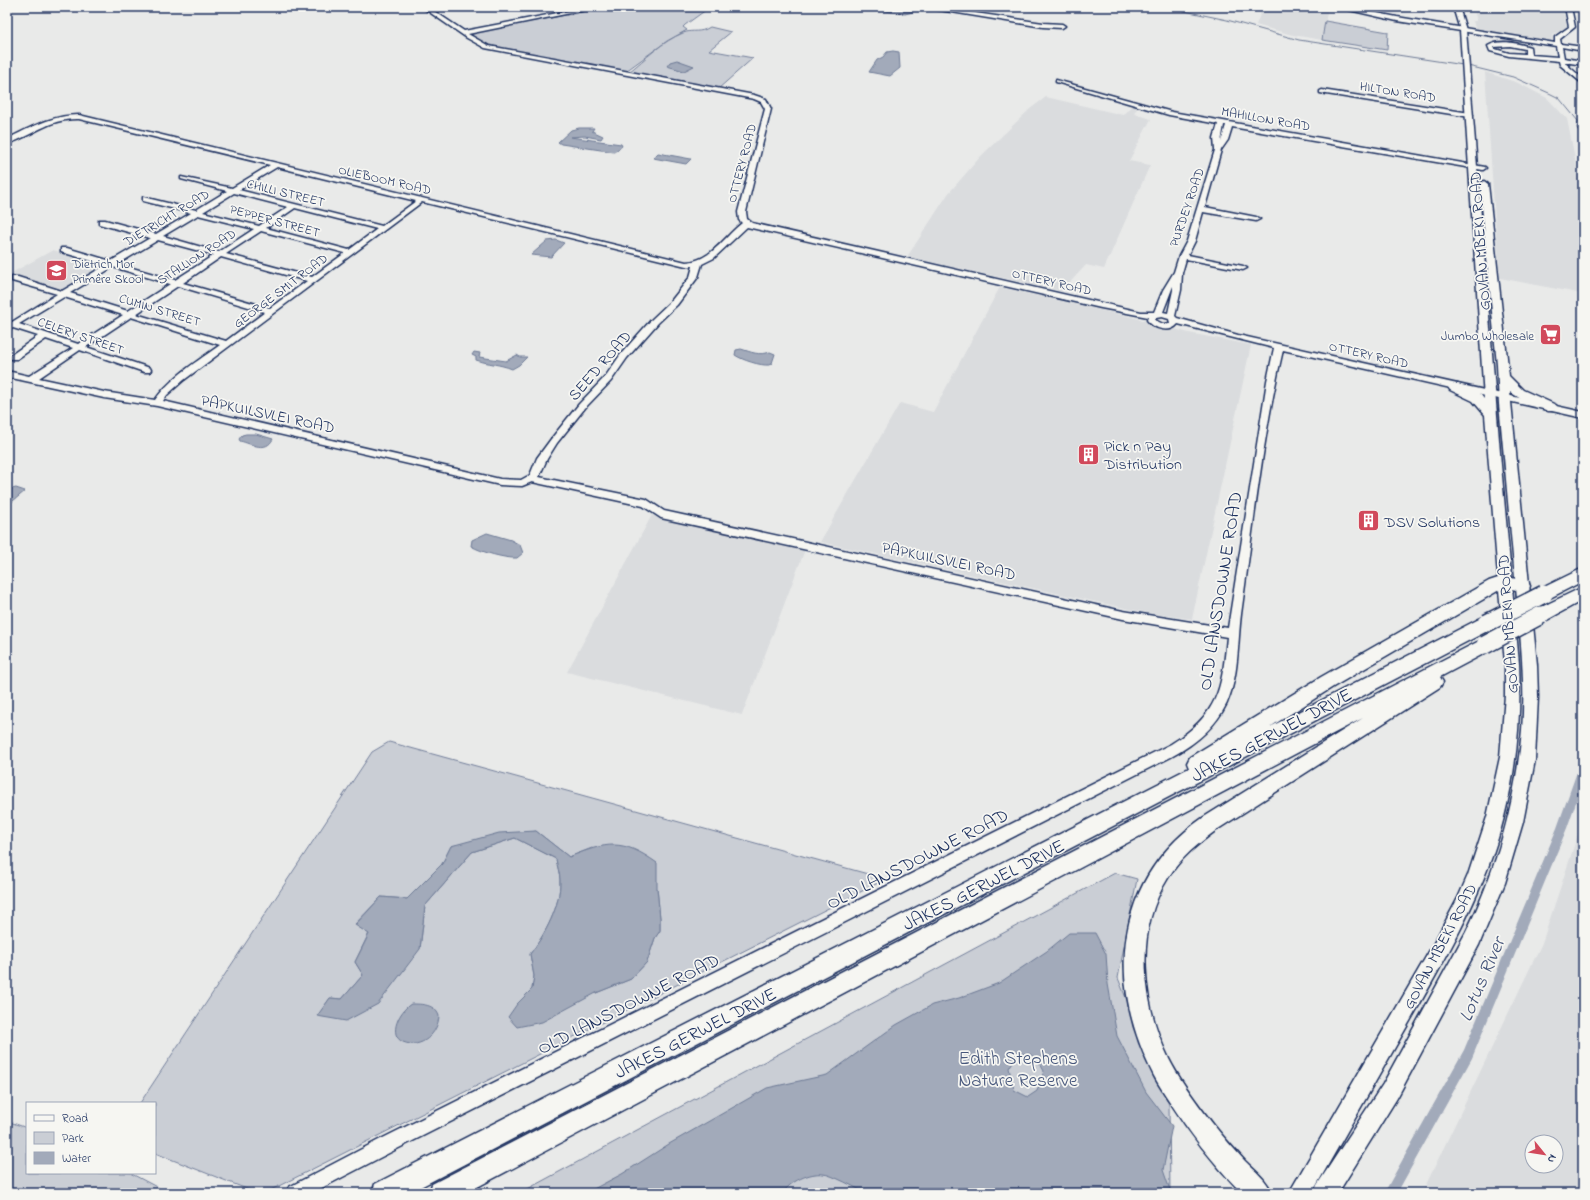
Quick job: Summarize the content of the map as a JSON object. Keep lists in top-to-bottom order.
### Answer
{
  "streets": {
    "highway": ["JAKES GERWEL DRIVE"],
    "main road": ["GOVAN MBEKI ROAD"],
    "street": [
      "HILTON ROAD",
      "MAHILLON ROAD",
      "OTTERY ROAD",
      "OLIEBOOM ROAD",
      "CHILLI STREET",
      "PURDEY ROAD",
      "DIETRICHT ROAD",
      "PEPPER STREET",
      "STALLION ROAD",
      "GEORGE SMIT ROAD",
      "CUMIN STREET",
      "CELERY STREET",
      "SEED ROAD",
      "PAPKUILSVLEI ROAD",
      "OLD LANSDOWNE ROAD"
    ]
  },
  "crossings": [
    ["HILTON ROAD", "GOVAN MBEKI ROAD"],
    ["MAHILLON ROAD", "PURDEY ROAD"],
    ["MAHILLON ROAD", "GOVAN MBEKI ROAD"],
    ["OTTERY ROAD", "PURDEY ROAD"],
    ["OTTERY ROAD", "GOVAN MBEKI ROAD"],
    ["OTTERY ROAD", "OLD LANSDOWNE ROAD"],
    ["OLIEBOOM ROAD", "DIETRICHT ROAD"],
    ["OLIEBOOM ROAD", "GEORGE SMIT ROAD"],
    ["OLIEBOOM ROAD", "SEED ROAD"],
    ["CHILLI STREET", "DIETRICHT ROAD"],
    ["CHILLI STREET", "STALLION ROAD"],
    ["CHILLI STREET", "GEORGE SMIT ROAD"],
    ["DIETRICHT ROAD", "PEPPER STREET"],
    ["DIETRICHT ROAD", "CUMIN STREET"],
    ["DIETRICHT ROAD", "CELERY STREET"],
    ["PEPPER STREET", "STALLION ROAD"],
    ["PEPPER STREET", "GEORGE SMIT ROAD"],
    ["STALLION ROAD", "CUMIN STREET"],
    ["STALLION ROAD", "CELERY STREET"],
    ["STALLION ROAD", "PAPKUILSVLEI ROAD"],
    ["GEORGE SMIT ROAD", "CUMIN STREET"],
    ["GEORGE SMIT ROAD", "PAPKUILSVLEI ROAD"],
    ["SEED ROAD", "PAPKUILSVLEI ROAD"],
    ["PAPKUILSVLEI ROAD", "OLD LANSDOWNE ROAD"]
  ],
  "water": ["Lotus River"],
  "parks": ["Edith Stephens Nature Reserve"],
  "places": {
    "school or university": ["Dietrich Mor Primêre Skool"],
    "supermarket": ["Jumbo Wholesale"],
    "building": ["Pick n Pay Distribution", "DSV Solutions"]
  },
  "legend": ["Road", "Park", "Water"],
  "north": "bottom right"
}
